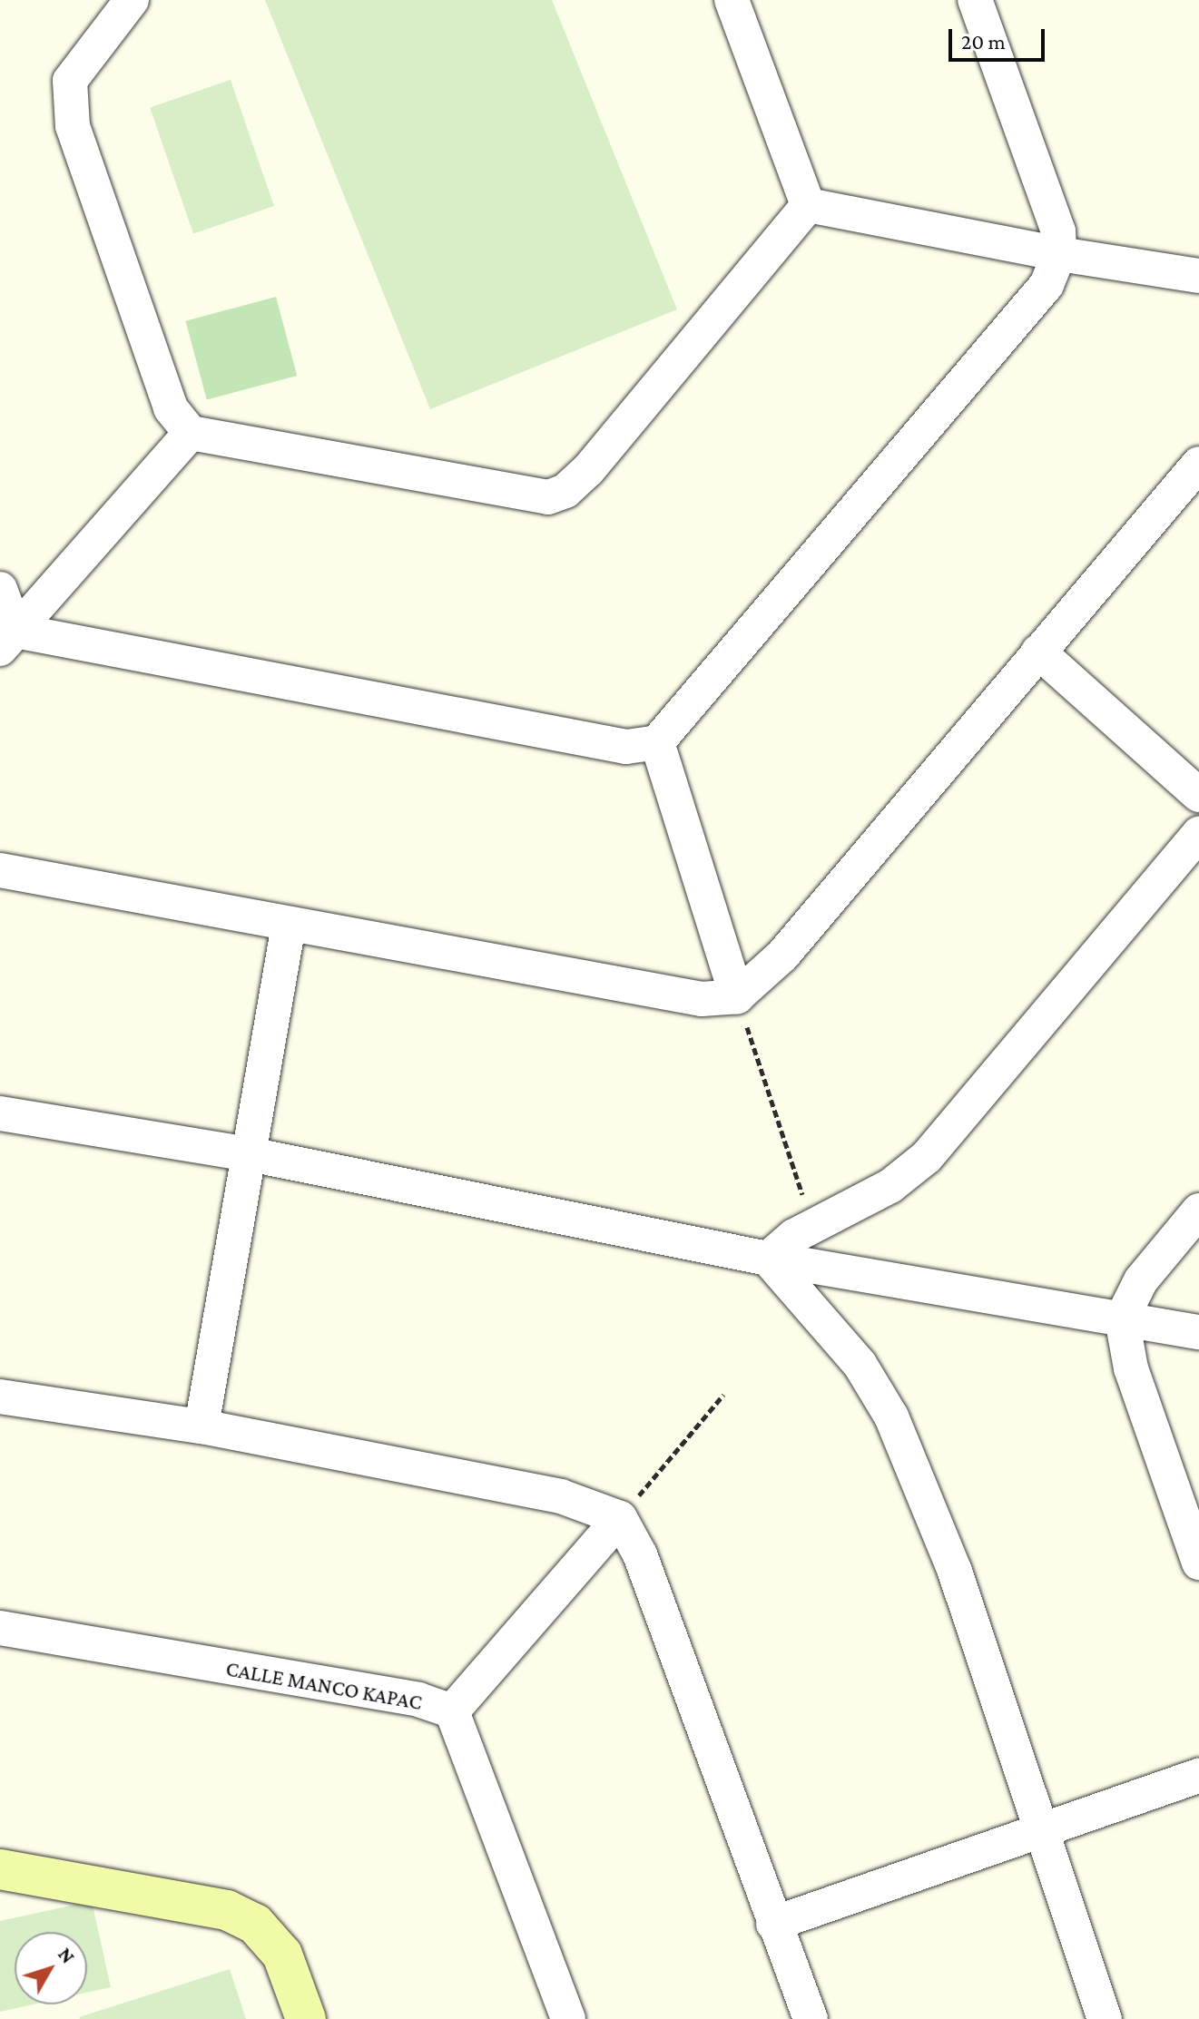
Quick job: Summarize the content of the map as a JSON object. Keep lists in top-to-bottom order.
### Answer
{
  "streets": {
    "street": ["CALLE MANCO KAPAC"]
  },
  "scale_bar": "20 m",
  "north": "top right"
}
